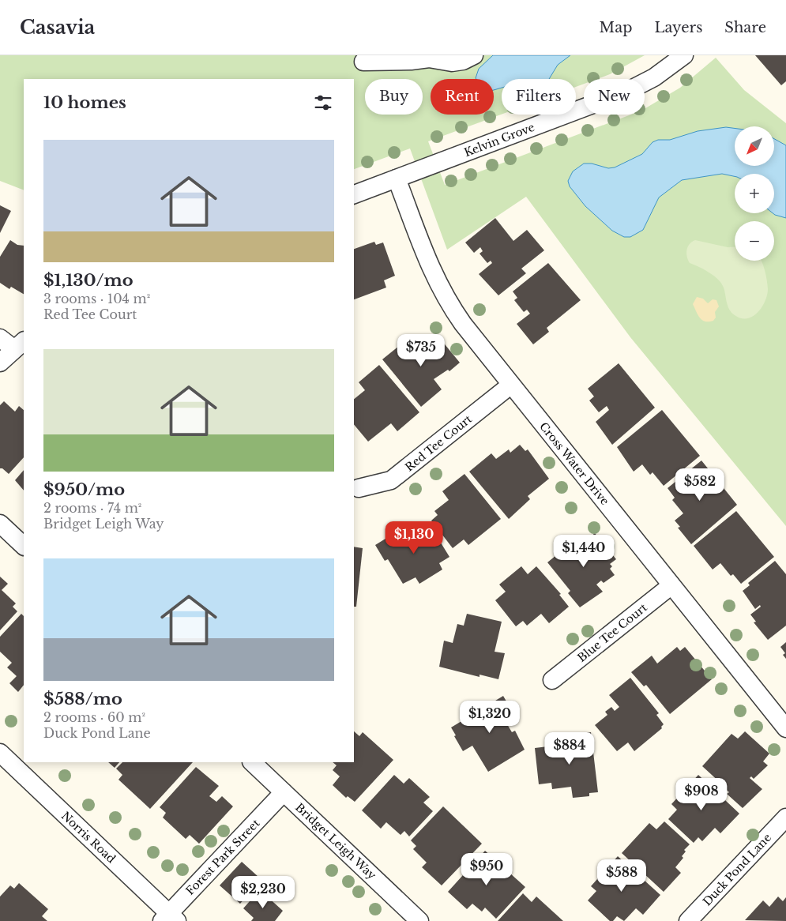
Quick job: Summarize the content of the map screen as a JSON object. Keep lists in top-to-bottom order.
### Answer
{
  "streets": {
    "street": [
      "Kelvin Grove",
      "Red Tee Court",
      "Cross Water Drive",
      "Blue Tee Court",
      "Norris Road",
      "Bridget Leigh Way",
      "Forest Park Street",
      "Duck Pond Lane"
    ]
  },
  "crossings": [
    ["Kelvin Grove", "Cross Water Drive"],
    ["Red Tee Court", "Cross Water Drive"],
    ["Cross Water Drive", "Blue Tee Court"],
    ["Norris Road", "Forest Park Street"],
    ["Bridget Leigh Way", "Forest Park Street"]
  ],
  "north": "bottom left",
  "page": {
    "header": "Casavia",
    "nav": ["Map", "Layers", "Share"],
    "chip": [
      "Buy",
      "Rent",
      "Filters",
      "New"
    ],
    "heading": "10 homes",
    "map_buttons": ["+", "−"],
    "list": [
      {
        "name": "$1,130/mo",
        "note": "3 rooms · 104 m² · Red Tee Court"
      },
      {
        "name": "$950/mo",
        "note": "2 rooms · 74 m² · Bridget Leigh Way"
      },
      {
        "name": "$588/mo",
        "note": "2 rooms · 60 m² · Duck Pond Lane"
      }
    ],
    "price": [
      "$735",
      "$582",
      "$1,130",
      "$1,440",
      "$1,320",
      "$884",
      "$908",
      "$950",
      "$588",
      "$2,230"
    ]
  }
}
